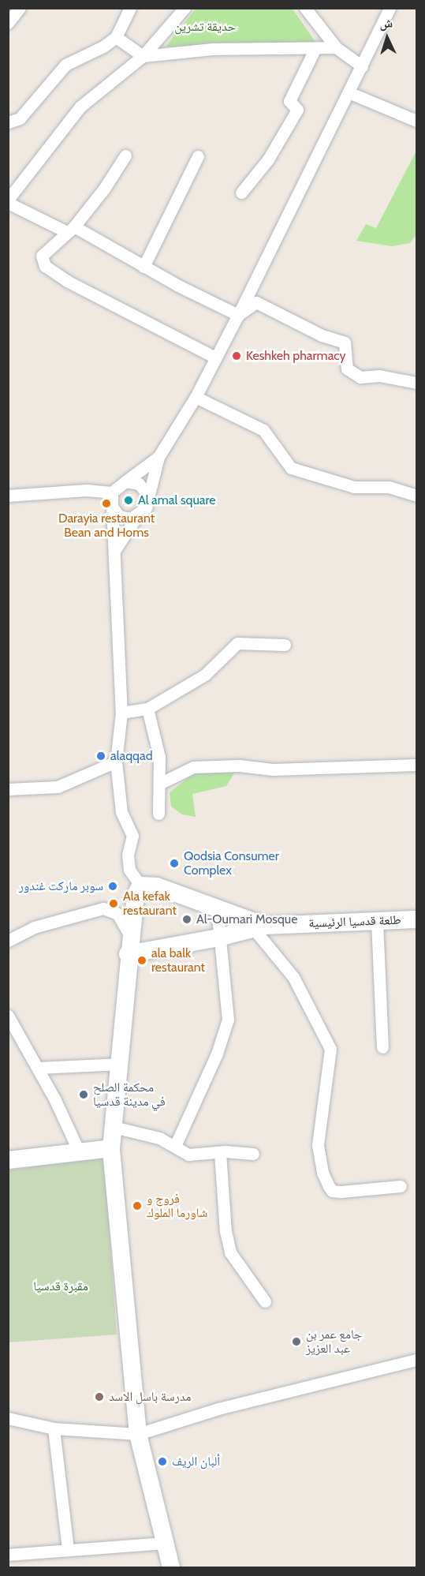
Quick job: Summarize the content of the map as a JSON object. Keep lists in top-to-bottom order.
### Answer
{
  "streets": {
    "main road": ["طلعة قدسيا الرئيسية"]
  },
  "parks": ["حديقة تشرين", "مقبرة قدسيا"],
  "places": [
    "Keshkeh pharmacy",
    "Al amal square",
    "Darayia restaurant Bean and Homs",
    "alaqqad",
    "Qodsia Consumer Complex",
    "سوبر ماركت غندور",
    "Ala kefak restaurant",
    "Al-Oumari Mosque",
    "ala balk restaurant",
    "محكمة الصلح في مدينة قدسيا",
    "فروج و شاورما الملوك",
    "جامع عمر بن عبد العزيز",
    "مدرسة باسل الاسد",
    "ألبان الريف"
  ],
  "north": "top"
}
